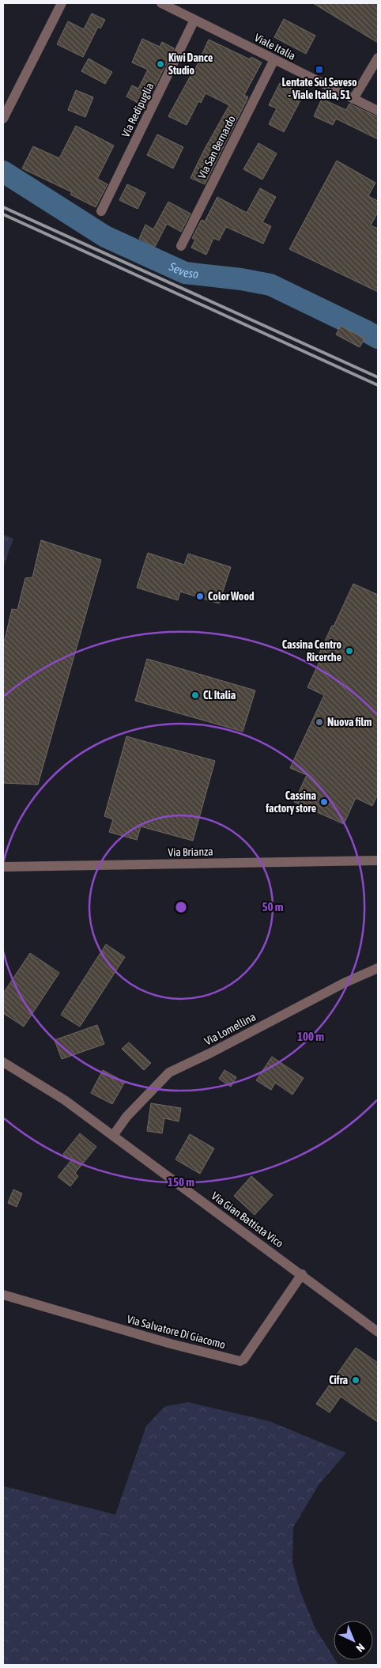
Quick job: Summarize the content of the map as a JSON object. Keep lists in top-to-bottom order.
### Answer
{
  "streets": {
    "street": [
      "Viale Italia",
      "Via Redipuglia",
      "Via San Bernardo",
      "Via Brianza",
      "Via Lomellina",
      "Via Gian Battista Vico",
      "Via Salvatore Di Giacomo"
    ]
  },
  "crossings": [
    ["Viale Italia", "Via Redipuglia"],
    ["Viale Italia", "Via San Bernardo"],
    ["Via Lomellina", "Via Gian Battista Vico"],
    ["Via Gian Battista Vico", "Via Salvatore Di Giacomo"]
  ],
  "water": ["Seveso"],
  "places": {
    "other": [
      "Kiwi Dance Studio",
      "Color Wood",
      "Cassina Centro Ricerche",
      "CL Italia",
      "Nuova film",
      "Cassina factory store",
      "Cifra"
    ],
    "transit": ["Lentate Sul Seveso - Viale Italia, 51"]
  },
  "north": "bottom right",
  "rings": ["50 m", "100 m", "150 m"]
}
